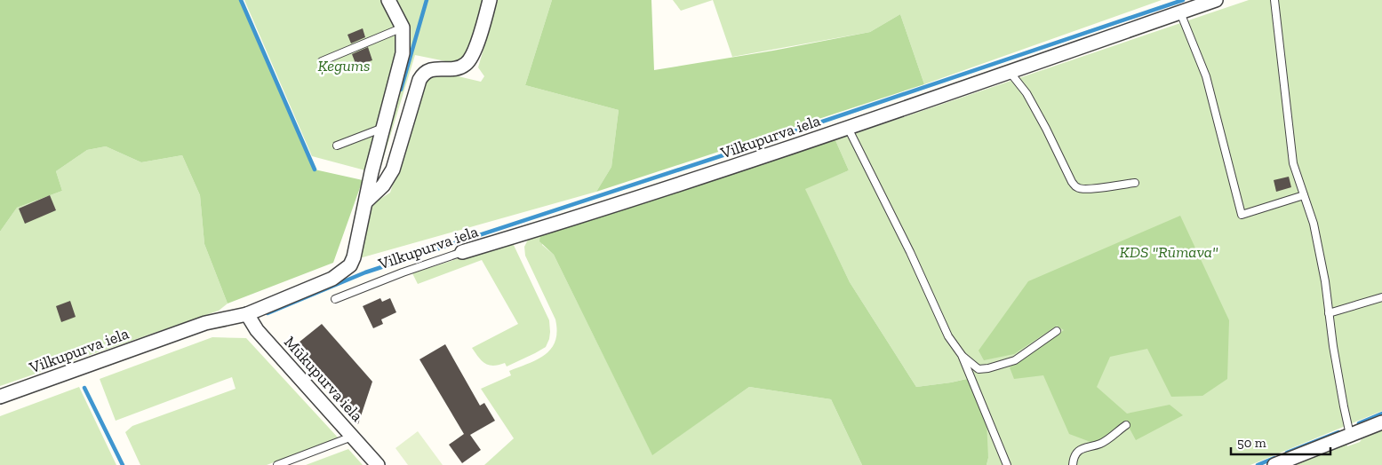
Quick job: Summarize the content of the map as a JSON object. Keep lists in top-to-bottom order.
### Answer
{
  "streets": {
    "street": ["Vilkupurva iela", "Mūkupurva iela"]
  },
  "crossings": [
    ["Vilkupurva iela", "Mūkupurva iela"]
  ],
  "parks": ["Ķegums", "KDS \"Rūmava\""],
  "scale_bar": "50 m"
}
